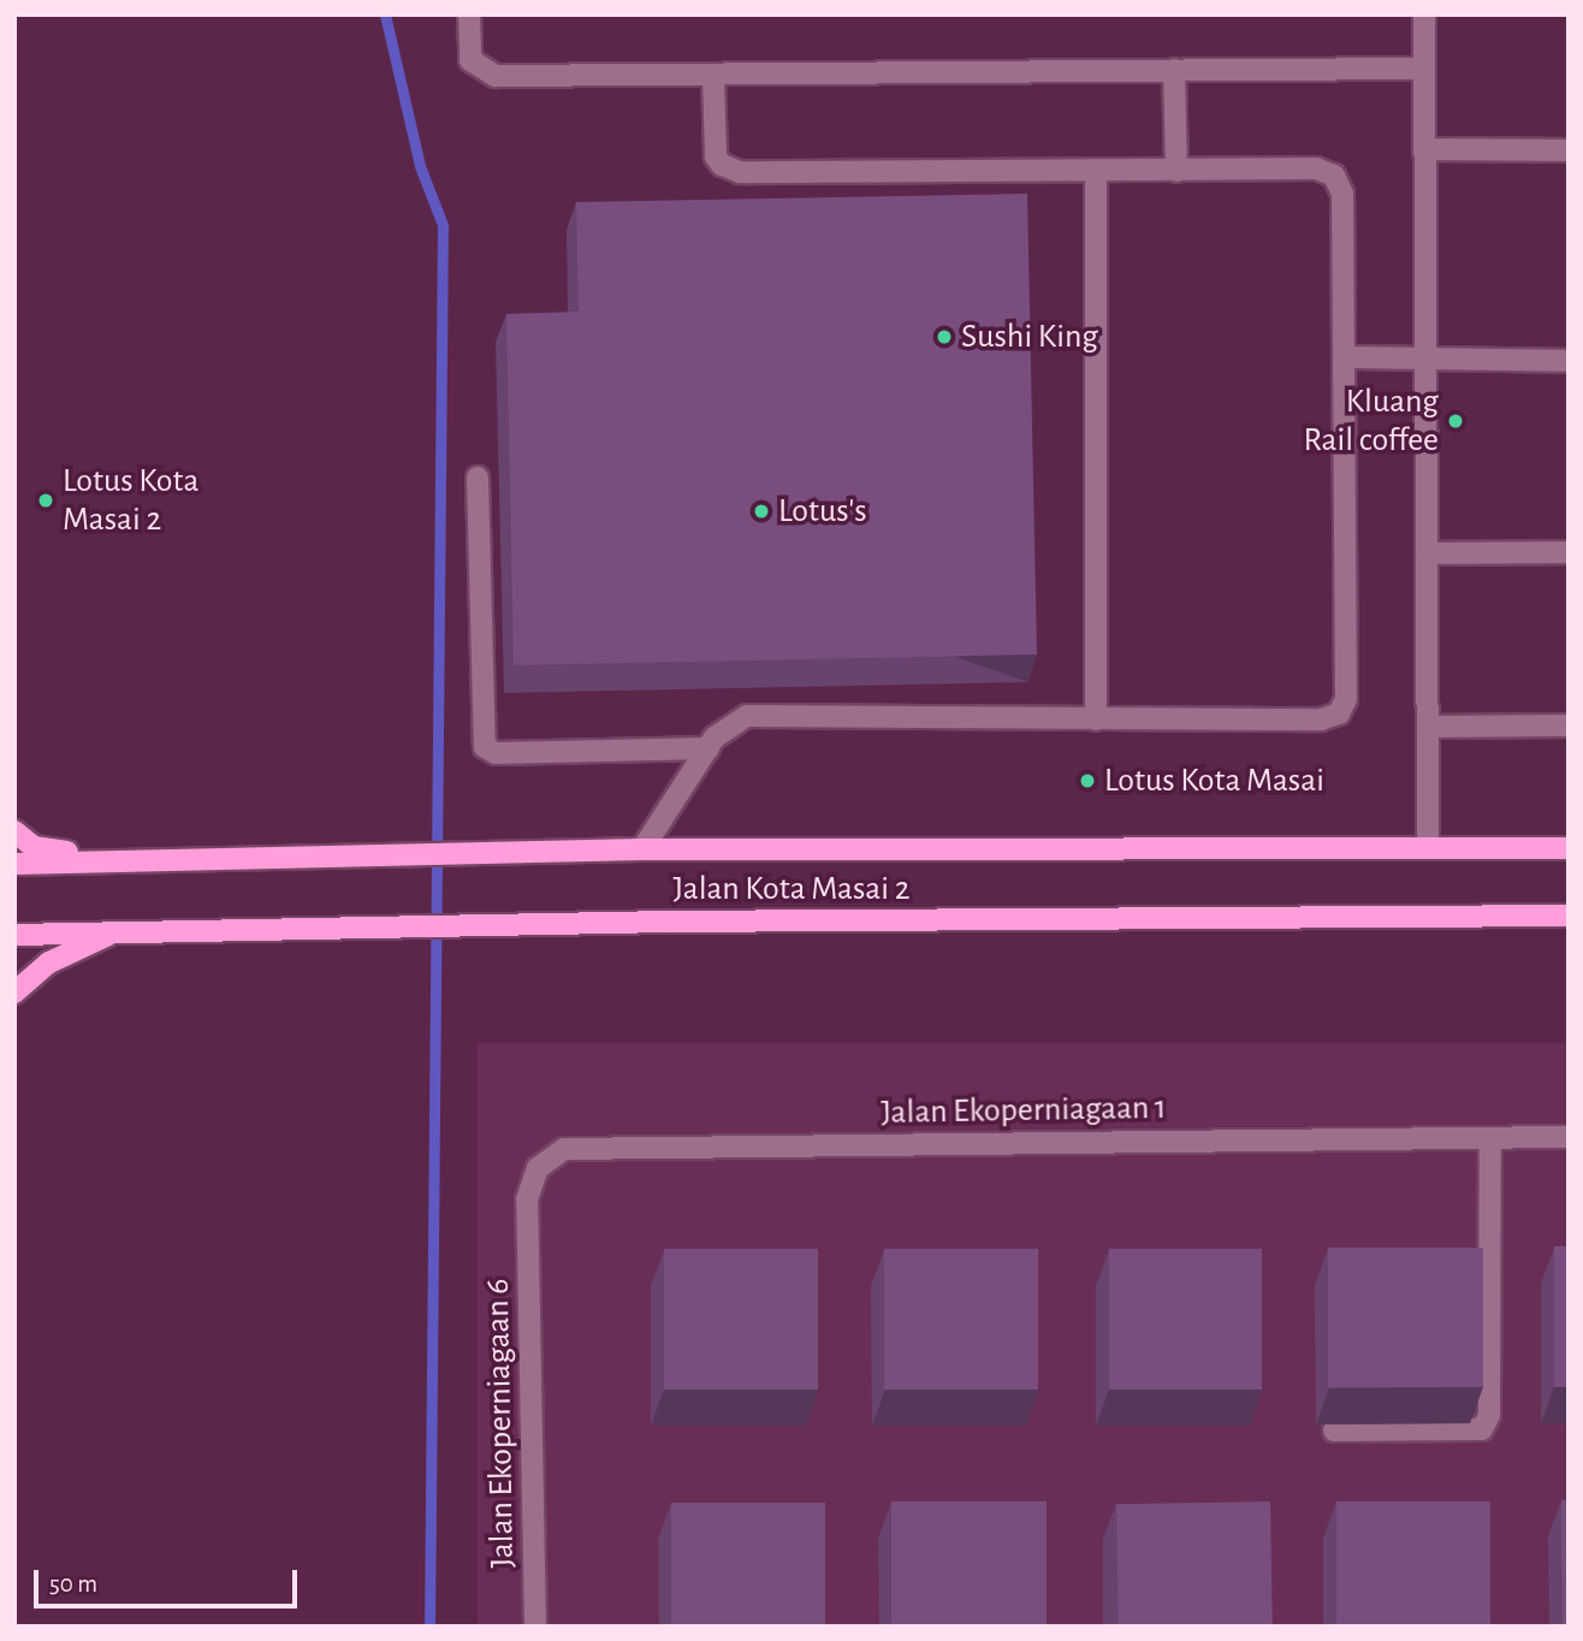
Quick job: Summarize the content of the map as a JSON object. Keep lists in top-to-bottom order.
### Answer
{
  "streets": {
    "main road": ["Jalan Kota Masai 2"],
    "street": ["Jalan Ekoperniagaan 1", "Jalan Ekoperniagaan 6"]
  },
  "crossings": [
    ["Jalan Ekoperniagaan 1", "Jalan Ekoperniagaan 6"]
  ],
  "places": [
    "Sushi King",
    "Kluang Rail coffee",
    "Lotus Kota Masai 2",
    "Lotus's",
    "Lotus Kota Masai"
  ],
  "scale_bar": "50 m"
}
